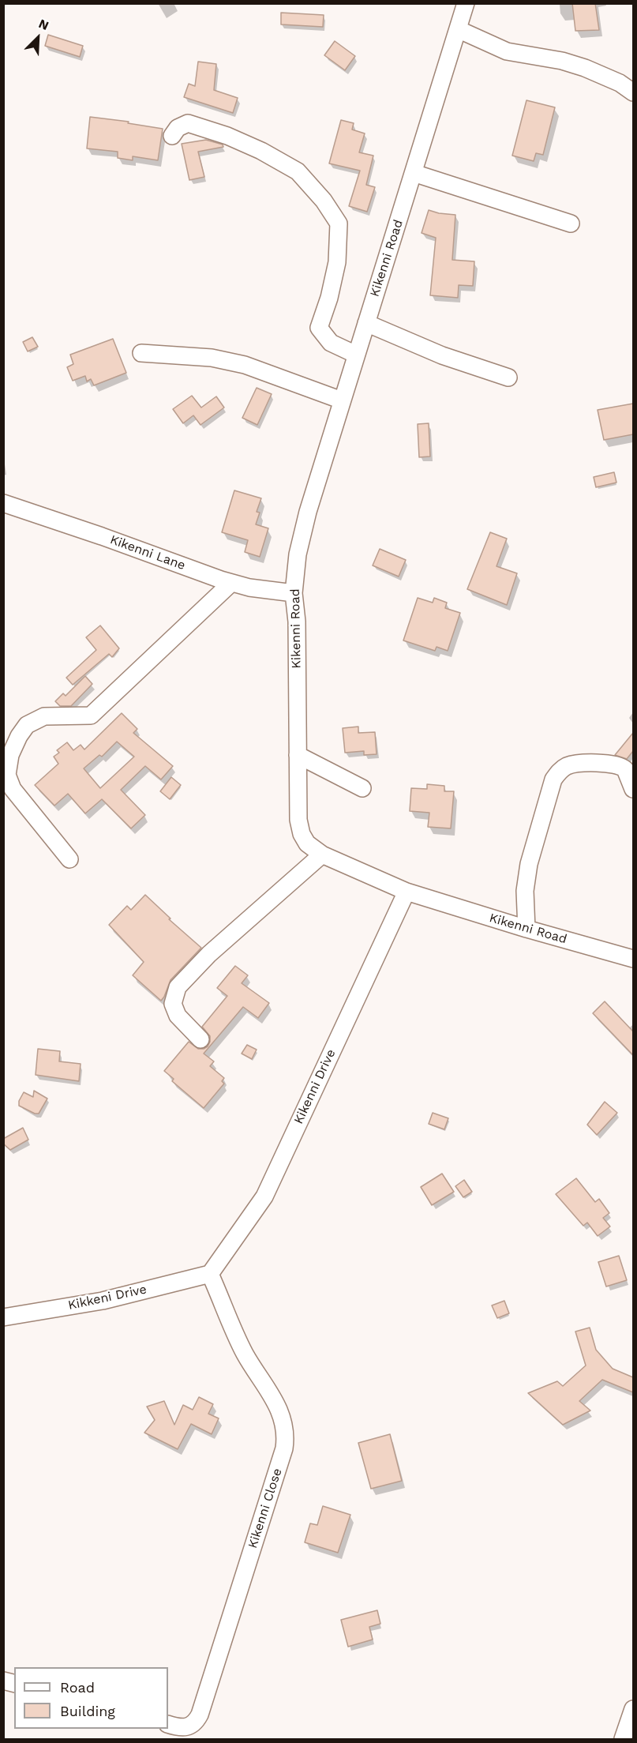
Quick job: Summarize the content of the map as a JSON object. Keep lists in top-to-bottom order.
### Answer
{
  "streets": {
    "street": [
      "Kikenni Road",
      "Kikenni Lane",
      "Kikenni Drive",
      "Kikkeni Drive",
      "Kikenni Close"
    ]
  },
  "crossings": [
    ["Kikenni Road", "Kikenni Lane"],
    ["Kikenni Road", "Kikenni Drive"],
    ["Kikenni Drive", "Kikkeni Drive"],
    ["Kikenni Drive", "Kikenni Close"],
    ["Kikkeni Drive", "Kikenni Close"]
  ],
  "legend": ["Road", "Building"],
  "north": "top right"
}
